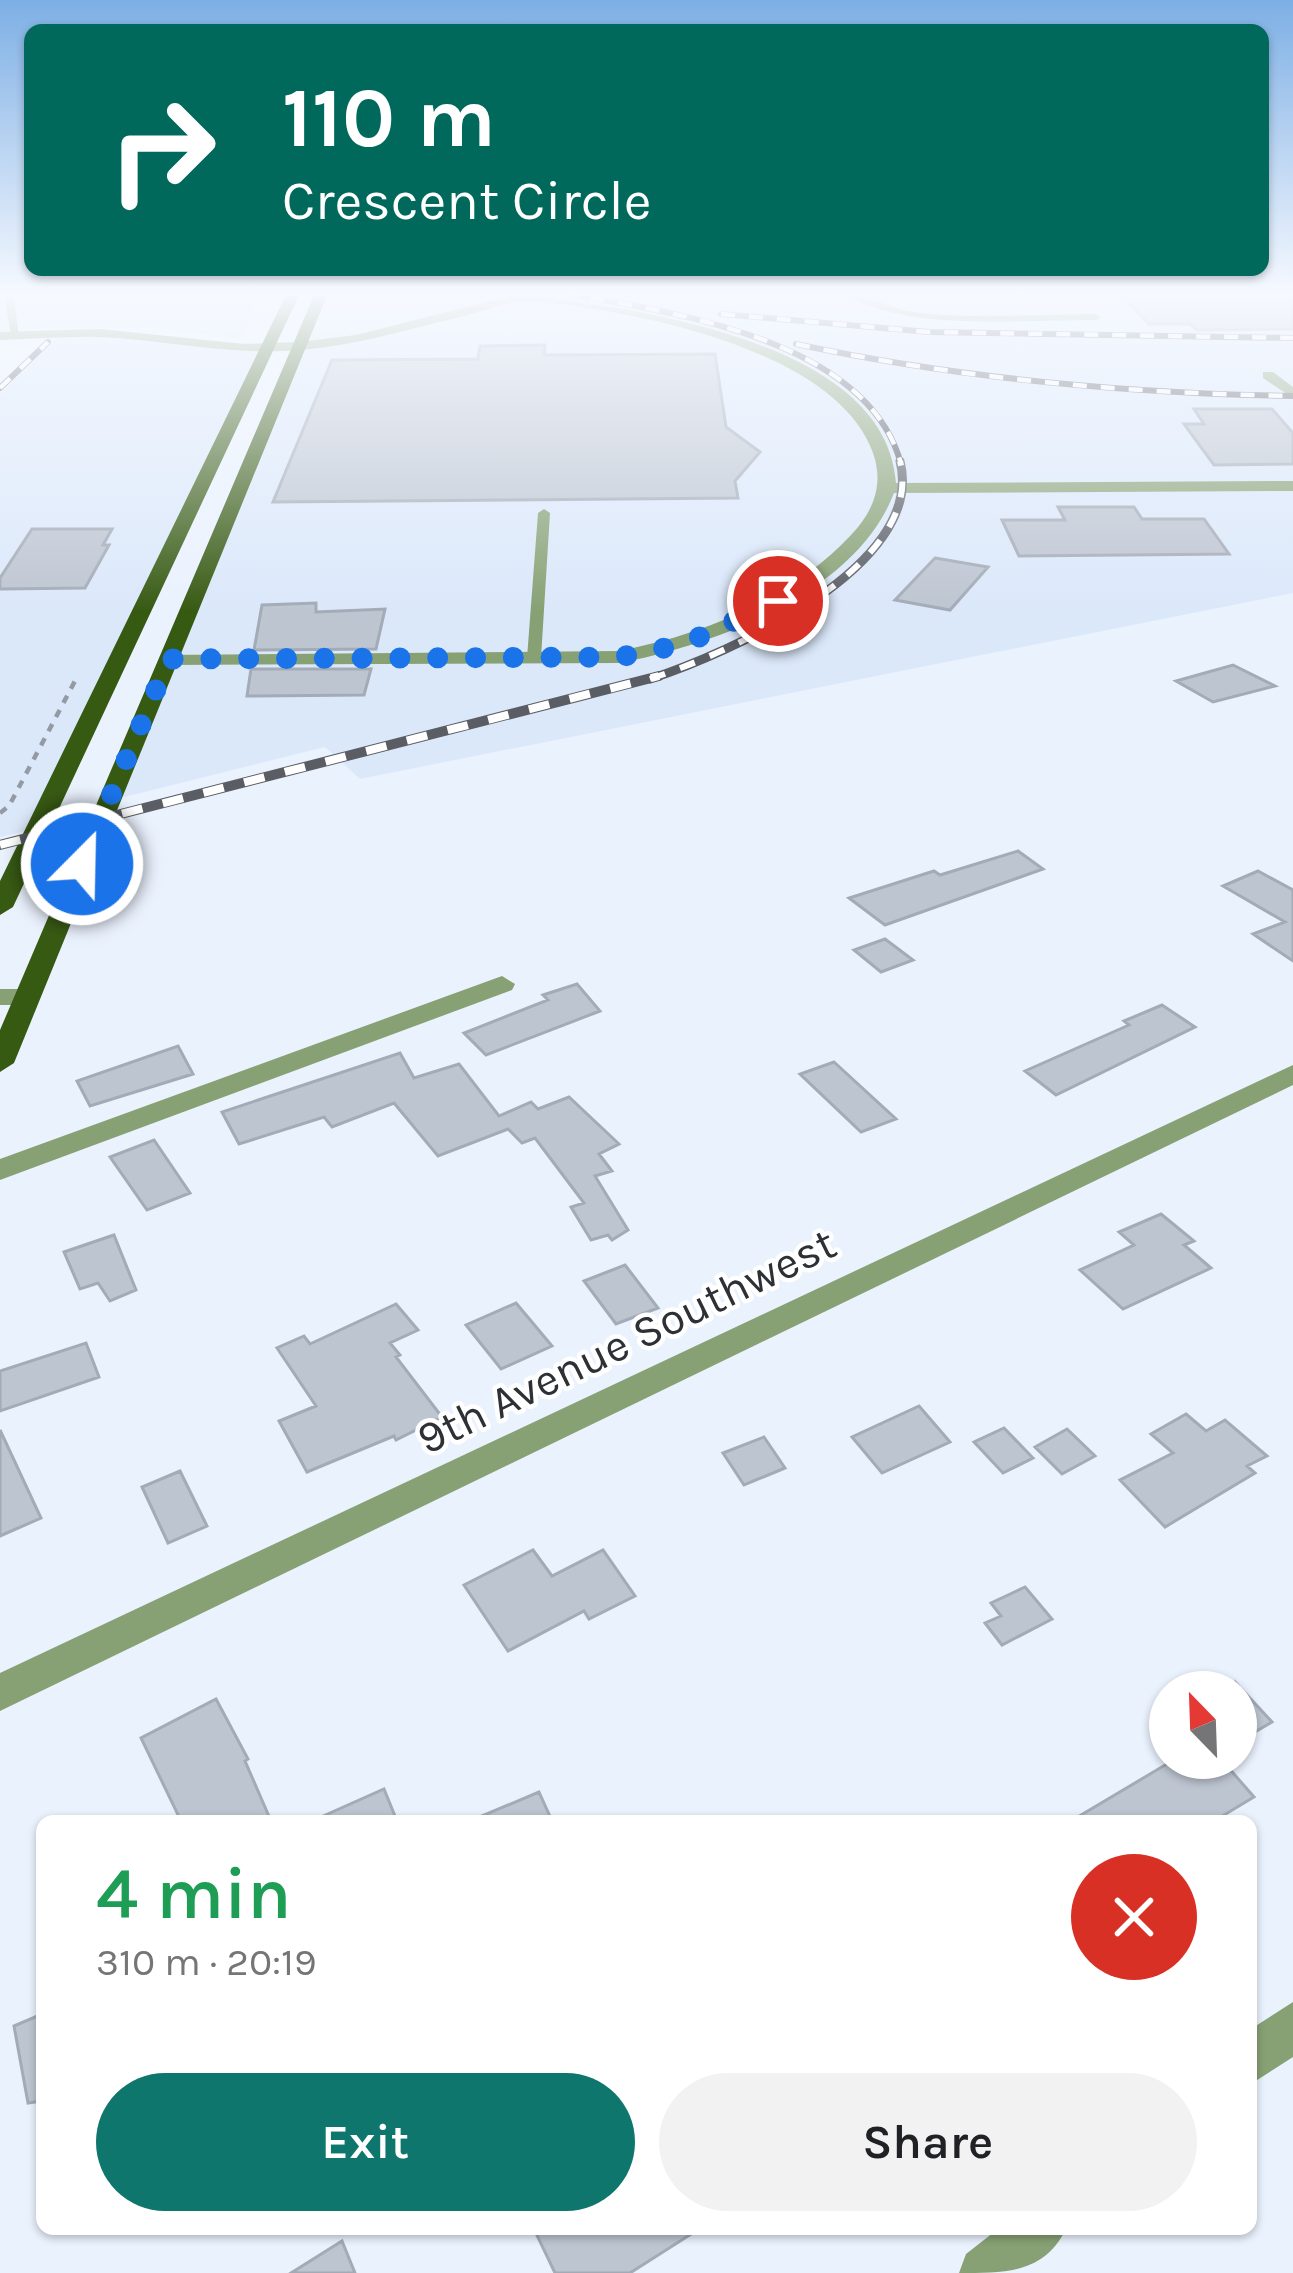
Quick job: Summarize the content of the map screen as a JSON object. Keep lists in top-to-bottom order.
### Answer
{
  "streets": {
    "street": ["9th Avenue Southwest"]
  },
  "north": "top left",
  "page": {
    "turn": ["110 m", "Crescent Circle"],
    "heading": ["4 min", "310 m · 20:19"],
    "buttons": ["Exit", "Share"]
  }
}
